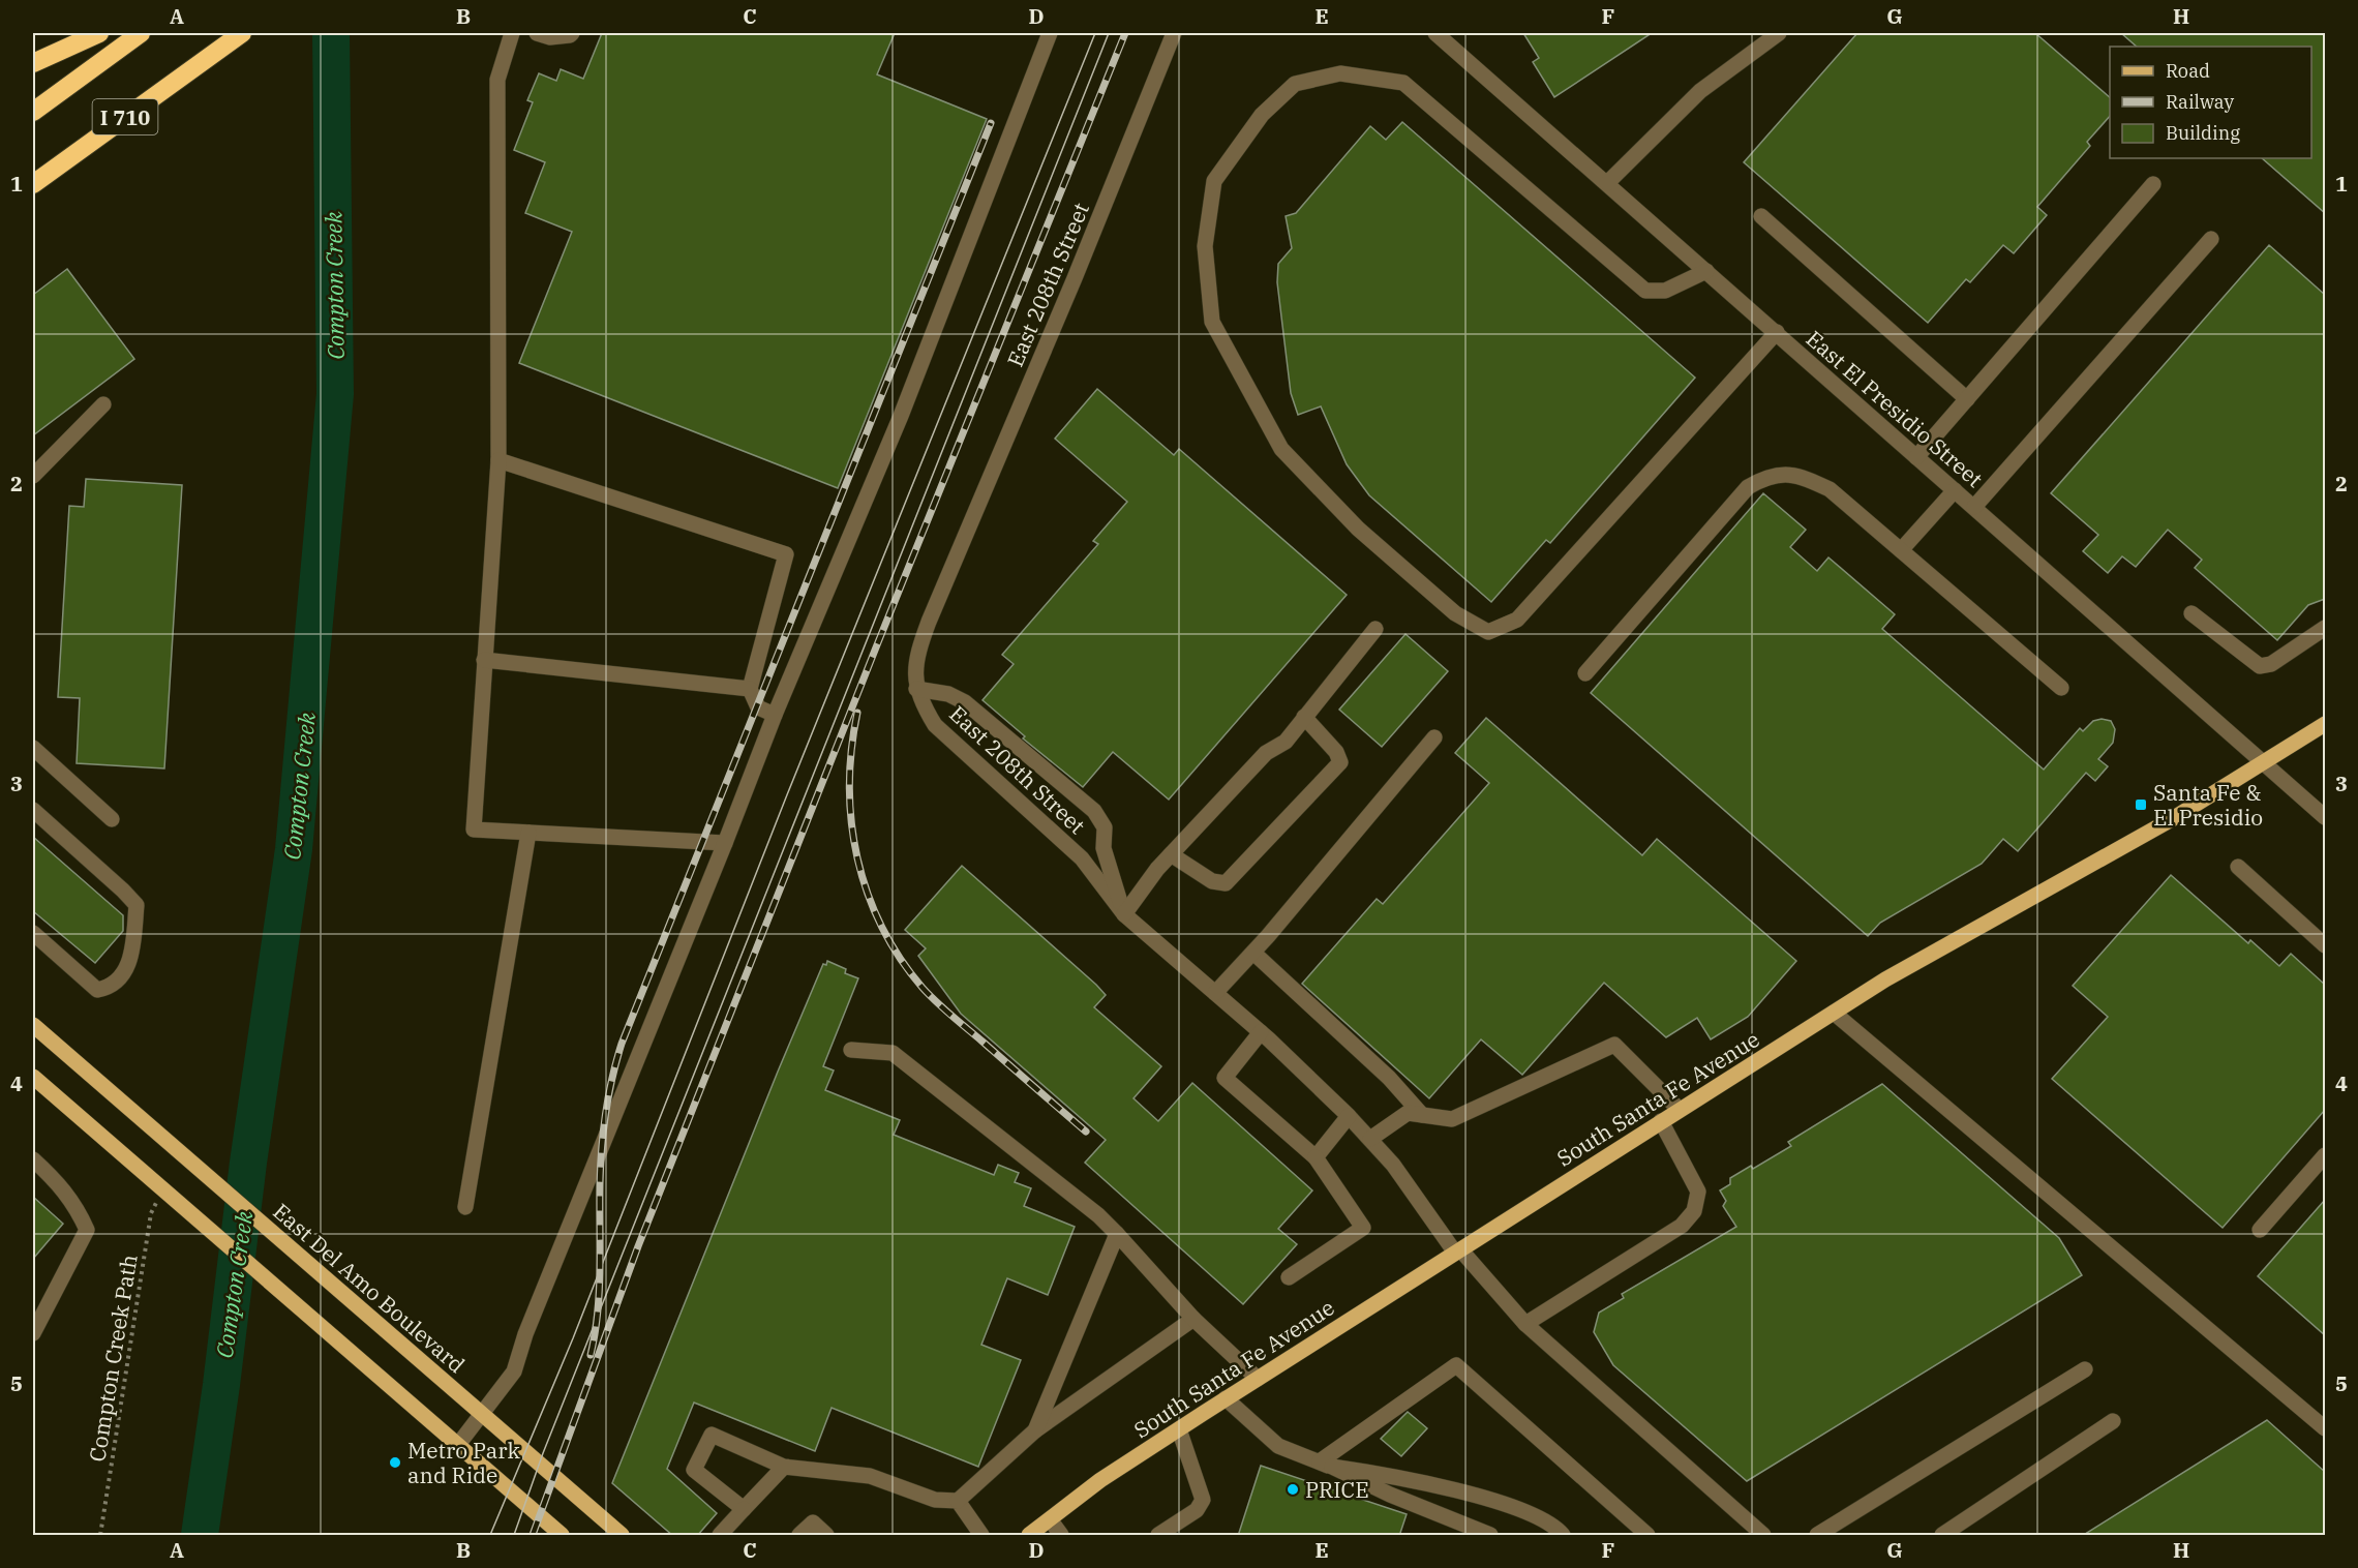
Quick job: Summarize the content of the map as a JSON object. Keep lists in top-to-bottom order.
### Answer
{
  "streets": {
    "highway": ["I 710"],
    "main road": ["South Santa Fe Avenue", "East Del Amo Boulevard"],
    "street": ["East 208th Street", "East El Presidio Street"],
    "path": ["Compton Creek Path"]
  },
  "crossings": [
    ["East 208th Street", "South Santa Fe Avenue"],
    ["East El Presidio Street", "South Santa Fe Avenue"]
  ],
  "water": ["Compton Creek"],
  "places": {
    "transit": ["Santa Fe & El Presidio"],
    "other": ["Metro Park and Ride", "PRICE"]
  },
  "legend": ["Road", "Railway", "Building"],
  "grid": {
    "columns": [
      "A",
      "B",
      "C",
      "D",
      "E",
      "F",
      "G",
      "H"
    ],
    "rows": [
      "1",
      "2",
      "3",
      "4",
      "5"
    ]
  }
}
